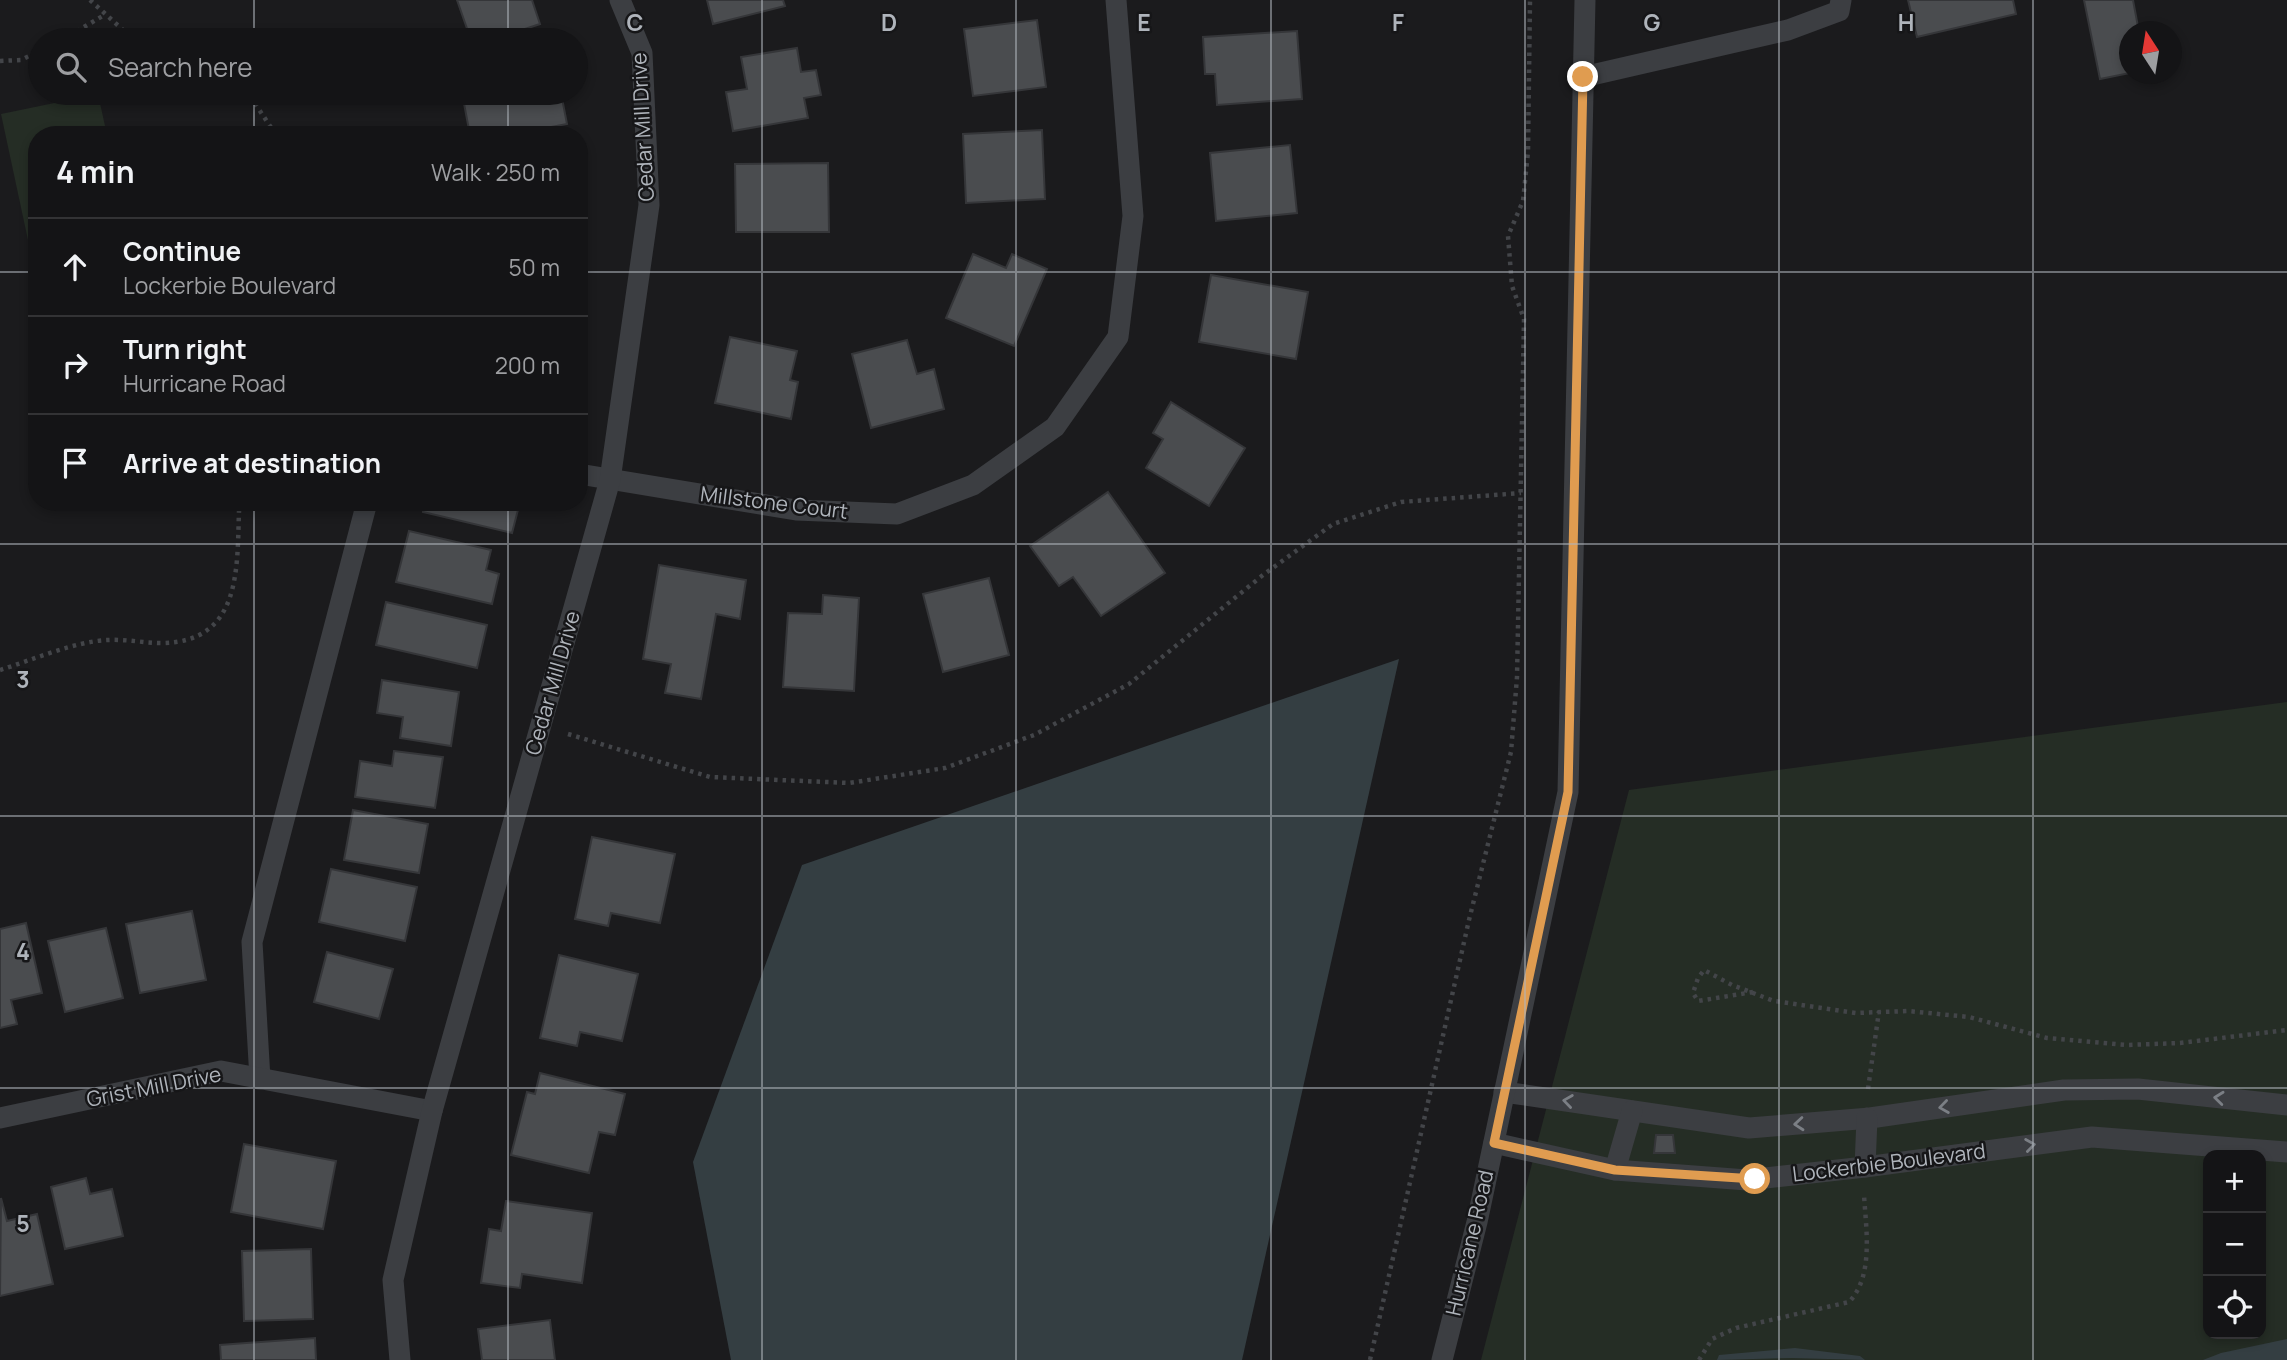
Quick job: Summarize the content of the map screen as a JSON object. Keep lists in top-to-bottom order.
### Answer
{
  "streets": {
    "street": [
      "Cedar Mill Drive",
      "Millstone Court",
      "Grist Mill Drive",
      "Lockerbie Boulevard",
      "Hurricane Road"
    ]
  },
  "crossings": [
    ["Cedar Mill Drive", "Millstone Court"],
    ["Cedar Mill Drive", "Grist Mill Drive"],
    ["Lockerbie Boulevard", "Hurricane Road"]
  ],
  "north": "top",
  "page": {
    "search": "Search here",
    "heading": ["4 min", "Walk · 250 m"],
    "list": [
      ["Continue", "Lockerbie Boulevard", "50 m"],
      ["Turn right", "Hurricane Road", "200 m"],
      "Arrive at destination"
    ],
    "map_buttons": ["+", "−"]
  },
  "grid": {
    "columns": [
      "C",
      "D",
      "E",
      "F",
      "G",
      "H"
    ],
    "rows": ["3", "4", "5"]
  }
}
